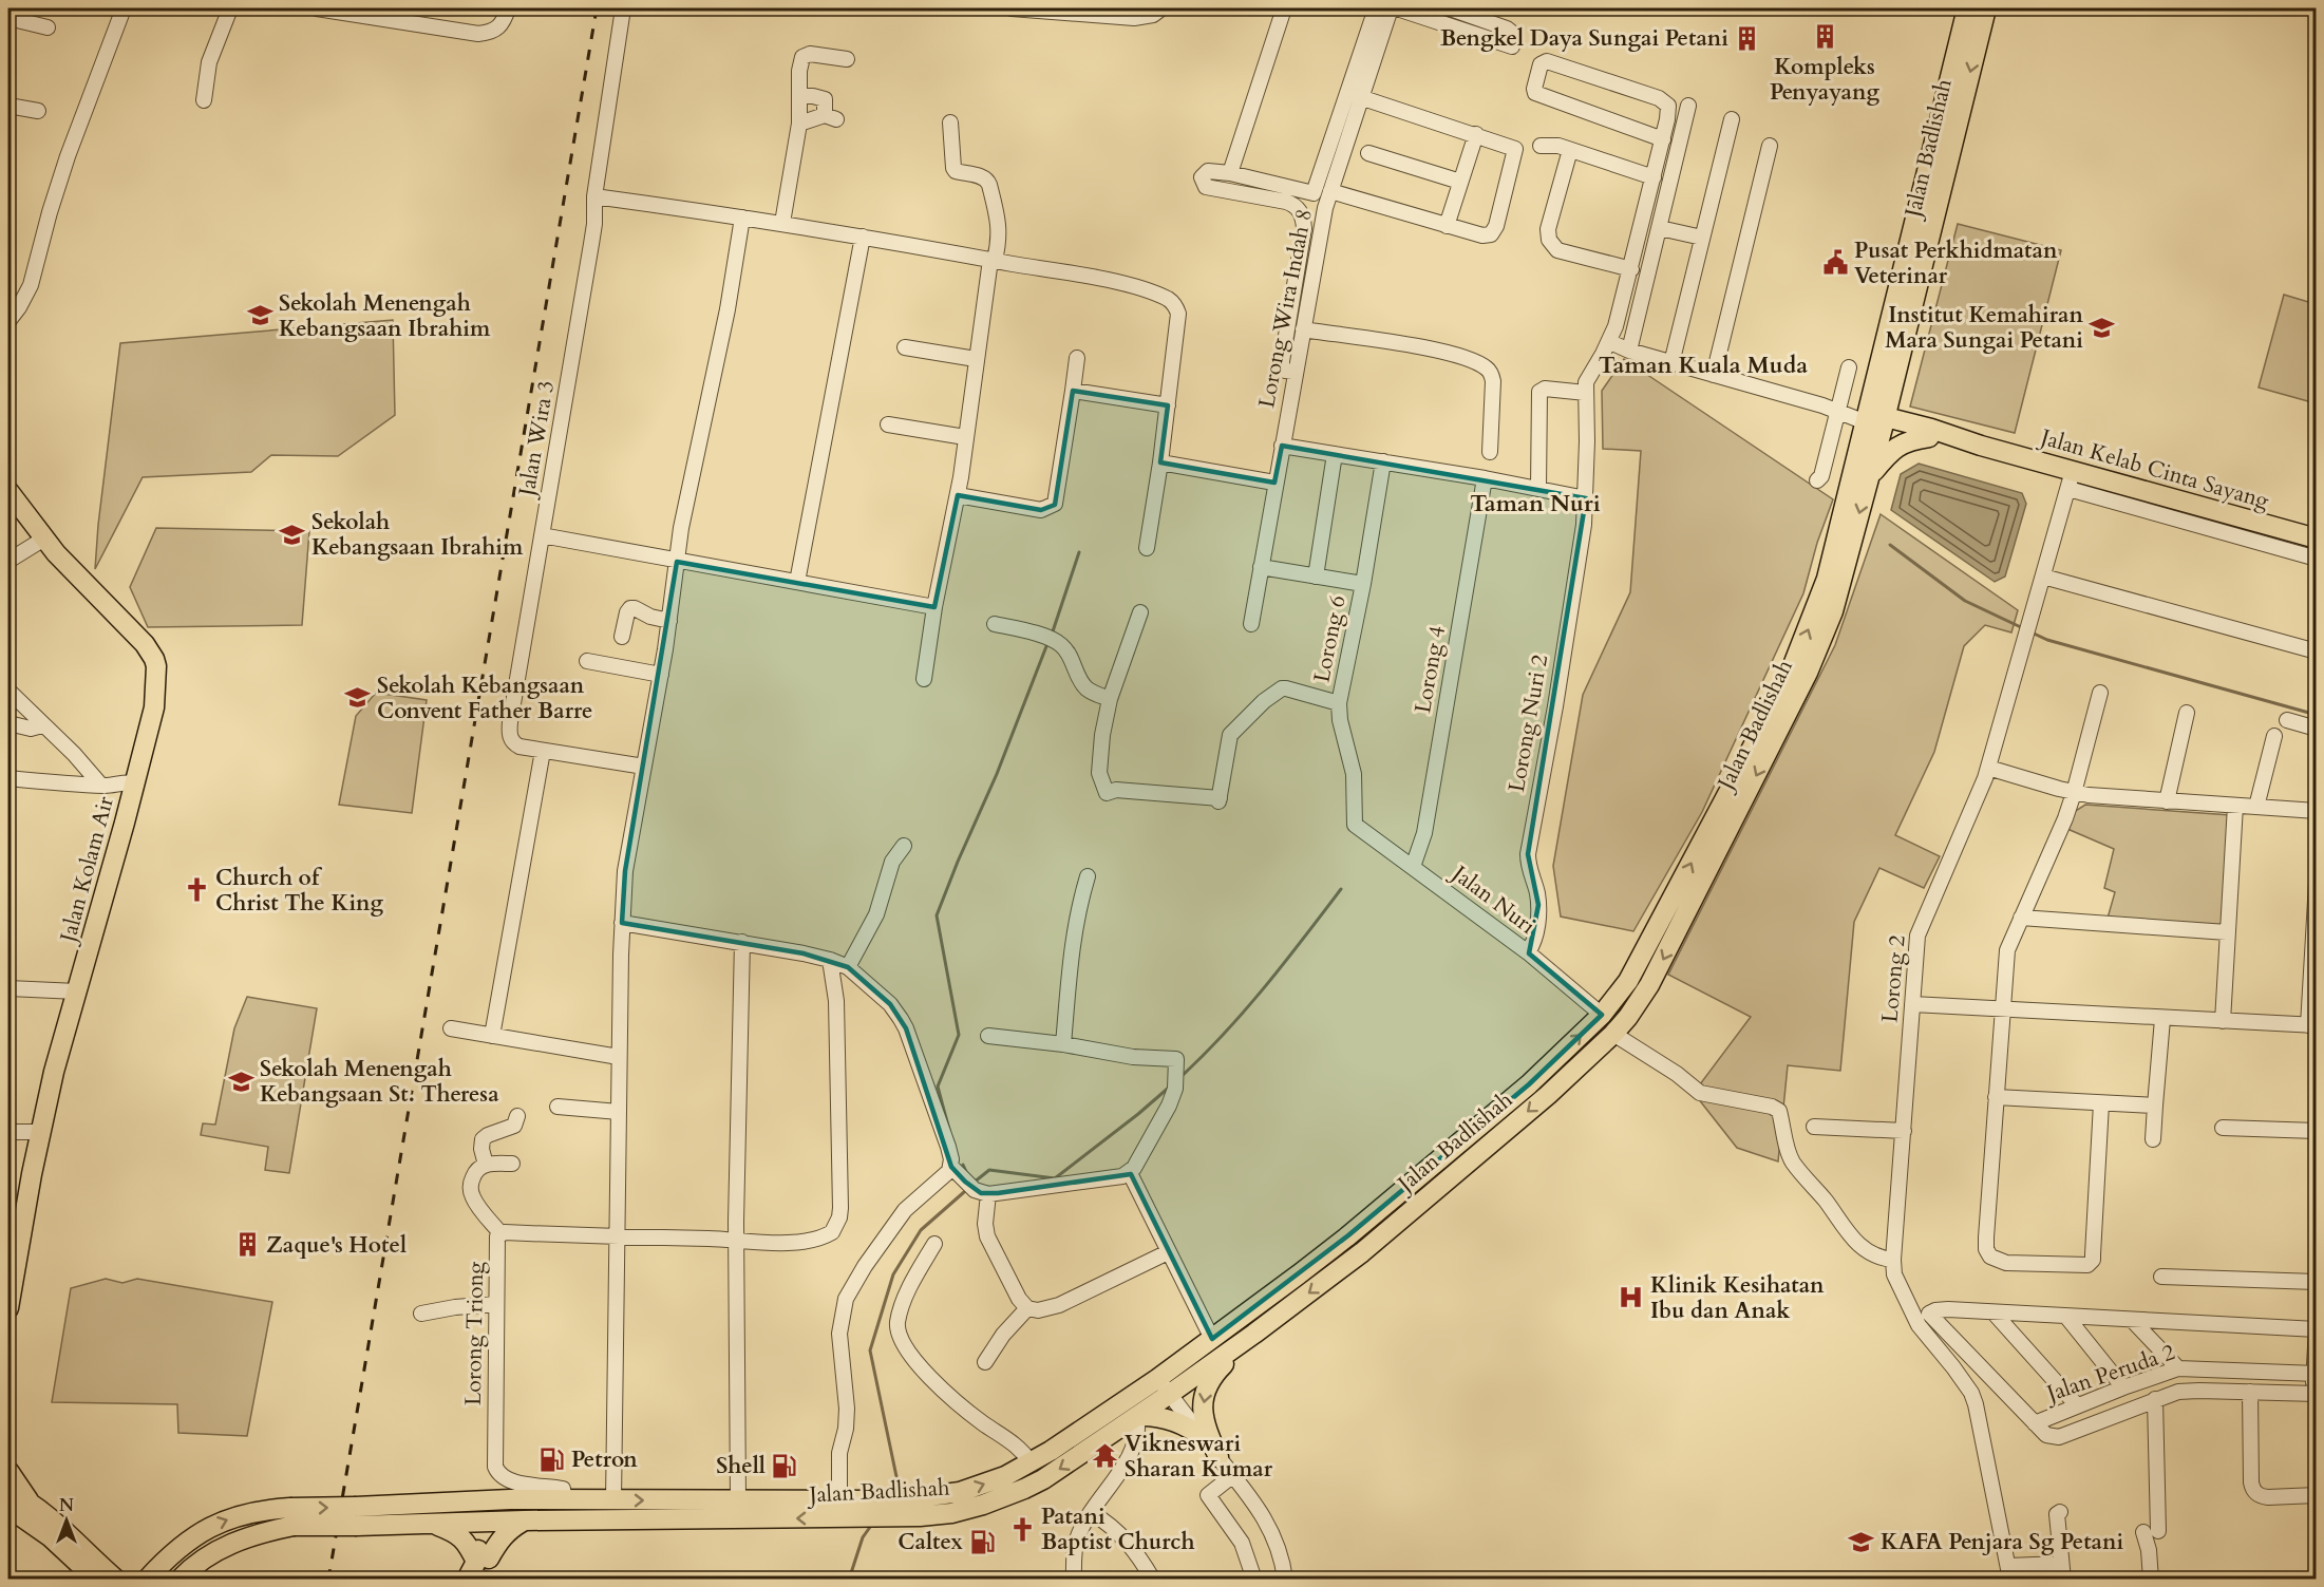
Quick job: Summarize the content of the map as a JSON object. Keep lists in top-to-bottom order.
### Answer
{
  "streets": {
    "main road": ["Jalan Badlishah", "Jalan Kelab Cinta Sayang", "Jalan Kolam Air"],
    "street": [
      "Lorong Wira Indah 8",
      "Jalan Wira 3",
      "Lorong 6",
      "Lorong 4",
      "Lorong Nuri 2",
      "Jalan Nuri",
      "Lorong 2",
      "Lorong Triong",
      "Jalan Peruda 2"
    ]
  },
  "crossings": [
    ["Jalan Badlishah", "Jalan Kelab Cinta Sayang"],
    ["Jalan Badlishah", "Jalan Nuri"],
    ["Jalan Badlishah", "Lorong Triong"],
    ["Jalan Kelab Cinta Sayang", "Lorong 2"],
    ["Lorong 6", "Jalan Nuri"],
    ["Lorong 4", "Jalan Nuri"],
    ["Lorong Nuri 2", "Jalan Nuri"]
  ],
  "districts": ["Taman Kuala Muda", "Taman Nuri"],
  "places": {
    "building": ["Kompleks Penyayang", "Bengkel Daya Sungai Petani", "Zaque's Hotel"],
    "public building": ["Pusat Perkhidmatan Veterinar"],
    "school or university": [
      "Sekolah Menengah Kebangsaan Ibrahim",
      "Institut Kemahiran Mara Sungai Petani",
      "Sekolah Kebangsaan Ibrahim",
      "Sekolah Kebangsaan Convent Father Barre",
      "Sekolah Menengah Kebangsaan St. Theresa",
      "KAFA Penjara Sg Petani"
    ],
    "church": ["Church of Christ The King", "Patani Baptist Church"],
    "hospital": ["Klinik Kesihatan Ibu dan Anak"],
    "temple": ["Vikneswari Sharan Kumar"],
    "fuel station": ["Petron", "Shell", "Caltex"]
  },
  "north": "top"
}
